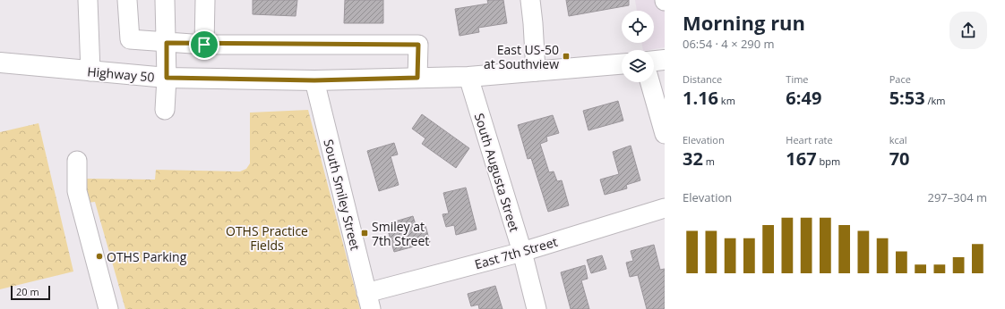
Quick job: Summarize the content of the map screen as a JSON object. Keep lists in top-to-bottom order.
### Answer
{
  "streets": {
    "main road": ["Highway 50"],
    "street": ["South Augusta Street", "South Smiley Street", "East 7th Street"]
  },
  "crossings": [
    ["Highway 50", "South Augusta Street"],
    ["Highway 50", "South Smiley Street"],
    ["South Augusta Street", "East 7th Street"],
    ["South Smiley Street", "East 7th Street"]
  ],
  "parks": ["OTHS Practice Fields"],
  "places": {
    "transit": ["East US-50 at Southview", "Smiley at 7th Street"],
    "other": ["OTHS Parking"]
  },
  "scale_bar": "20 m",
  "page": {
    "heading": ["Morning run", "06:54 · 4 × 290 m"],
    "stats": [
      ["Distance", "1.16 km"],
      ["Time", "6:49"],
      ["Pace", "5:53 /km"],
      ["Elevation", "32 m"],
      ["Heart rate", "167 bpm"],
      ["kcal", "70"]
    ],
    "chart": ["Elevation", "297–304 m"],
    "scale": "20 m"
  }
}
